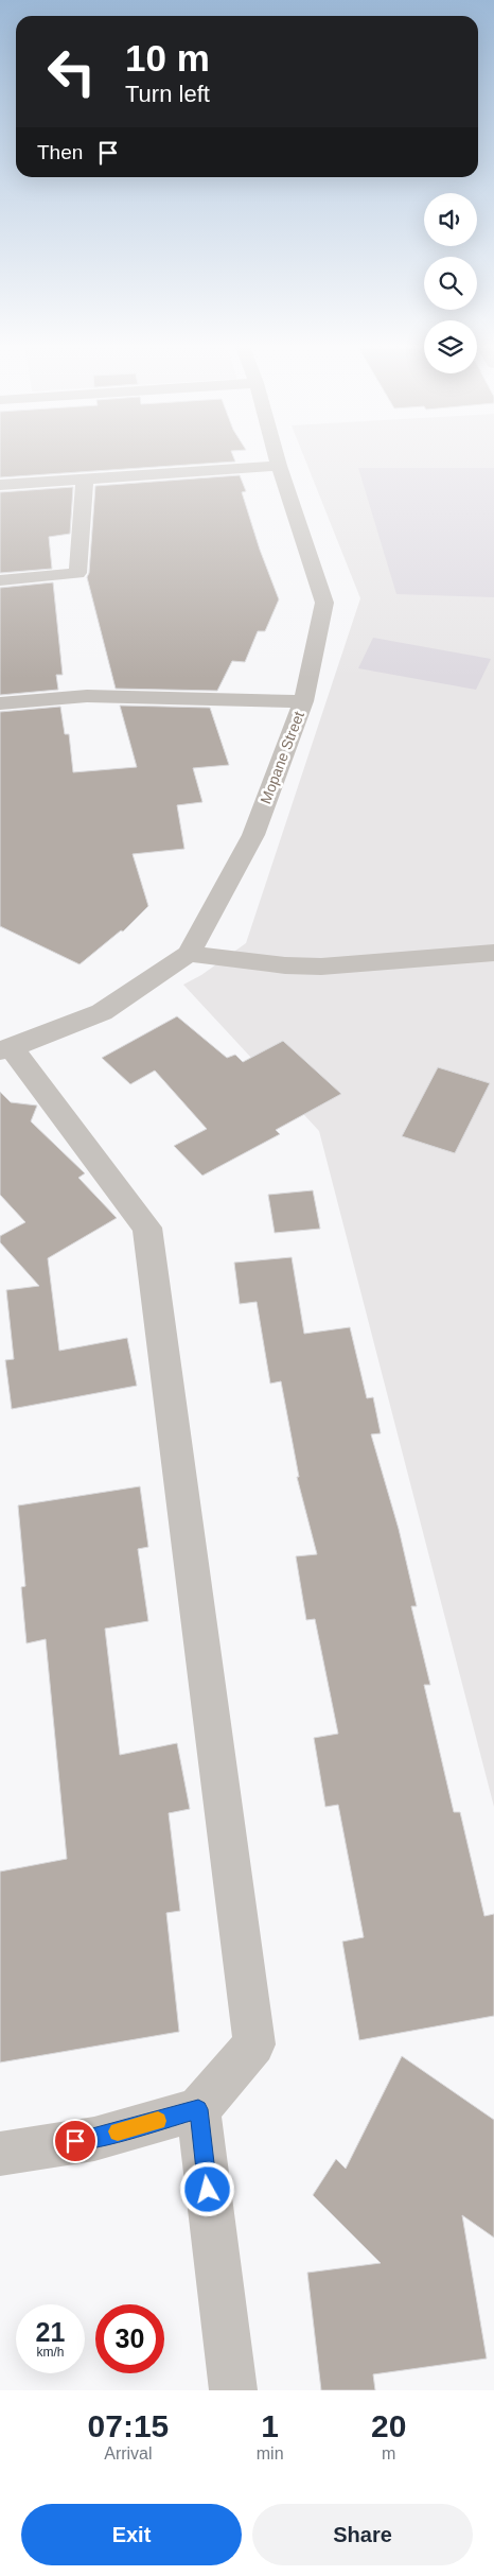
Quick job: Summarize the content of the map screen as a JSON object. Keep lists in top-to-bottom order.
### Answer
{
  "streets": {
    "street": ["Mopane Street"]
  },
  "page": {
    "turn": ["10 m", "Turn left"],
    "then": "Then",
    "speed": "21 km/h",
    "limit": "30",
    "eta": [
      "07:15",
      "Arrival",
      "1",
      "min",
      "20",
      "m"
    ],
    "buttons": ["Exit", "Share"]
  }
}
